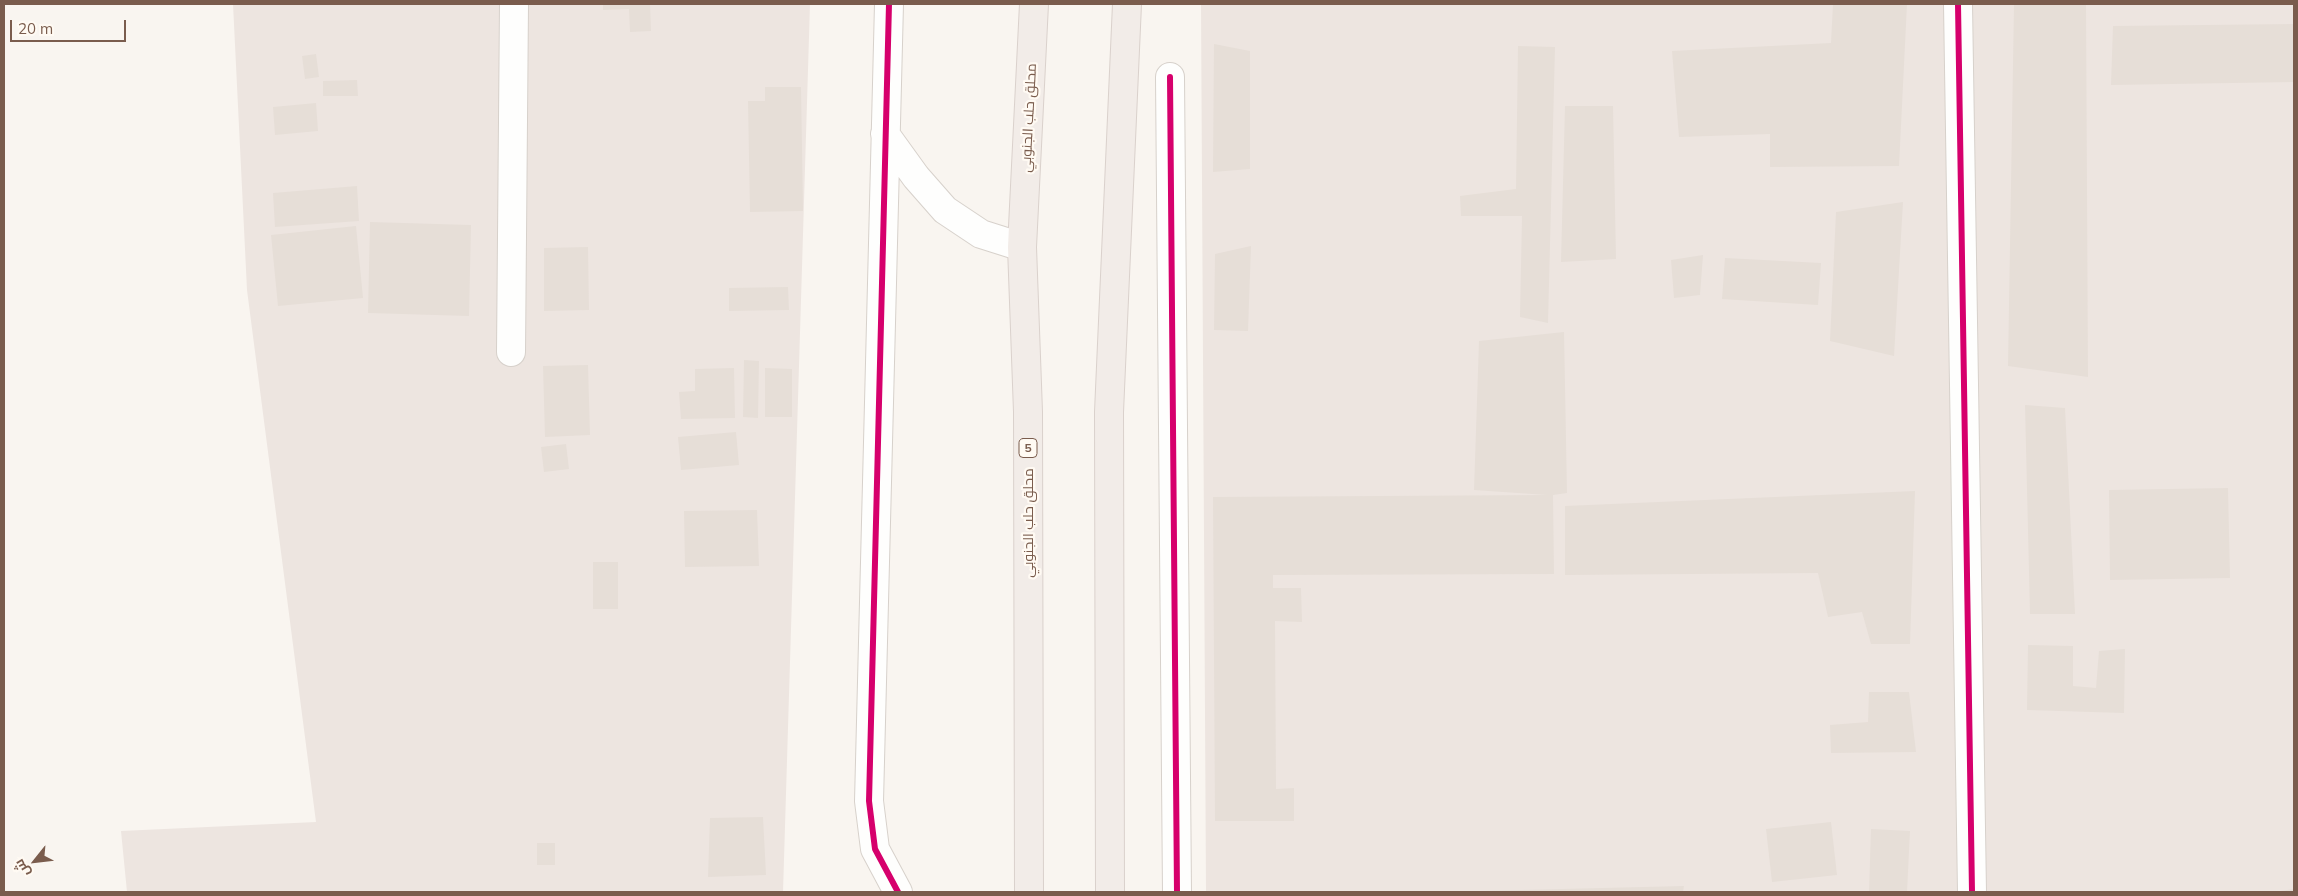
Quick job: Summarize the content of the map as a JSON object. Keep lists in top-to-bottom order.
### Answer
{
  "streets": {
    "highway": ["محلق حلب الجنوبي", "5"]
  },
  "scale_bar": "20 m",
  "north": "bottom left"
}
